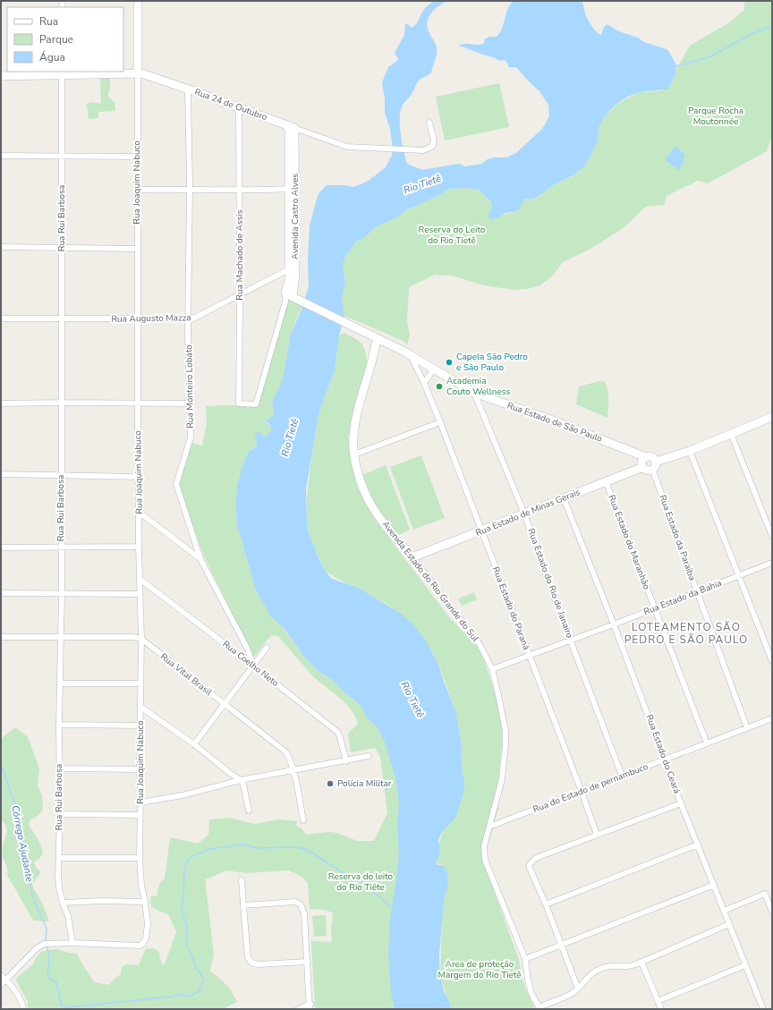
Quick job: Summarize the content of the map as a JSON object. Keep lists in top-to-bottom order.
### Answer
{
  "streets": {
    "street": [
      "Rua 24 de Outubro",
      "Rua Joaquim Nabuco",
      "Avenida Castro Alves",
      "Rua Rui Barbosa",
      "Rua Machado de Assis",
      "Rua Augusto Mazza",
      "Rua Monteiro Lobato",
      "Rua Estado de São Paulo",
      "Rua Estado de Minas Gerais",
      "Rua Estado da Paraiba",
      "Rua Estado do Maranhão",
      "Avenida Estado do Rio Grande do Sul",
      "Rua Estado do Rio de Janairo",
      "Rua Estado da Bahia",
      "Rua Estado do Paraná",
      "Rua Coelho Neto",
      "Rua Vital Brasil",
      "Rua Estado do Ceará",
      "Rua do Estado de pernambuco"
    ]
  },
  "crossings": [
    ["Rua 24 de Outubro", "Rua Joaquim Nabuco"],
    ["Rua 24 de Outubro", "Avenida Castro Alves"],
    ["Rua 24 de Outubro", "Rua Rui Barbosa"],
    ["Rua 24 de Outubro", "Rua Machado de Assis"],
    ["Rua 24 de Outubro", "Rua Monteiro Lobato"],
    ["Rua Joaquim Nabuco", "Rua Rui Barbosa"],
    ["Rua Joaquim Nabuco", "Rua Augusto Mazza"],
    ["Rua Joaquim Nabuco", "Rua Coelho Neto"],
    ["Rua Joaquim Nabuco", "Rua Vital Brasil"],
    ["Avenida Castro Alves", "Rua Machado de Assis"],
    ["Avenida Castro Alves", "Rua Augusto Mazza"],
    ["Avenida Castro Alves", "Rua Estado de São Paulo"],
    ["Rua Rui Barbosa", "Rua Augusto Mazza"],
    ["Rua Machado de Assis", "Rua Augusto Mazza"],
    ["Rua Augusto Mazza", "Rua Monteiro Lobato"],
    ["Rua Monteiro Lobato", "Rua Coelho Neto"],
    ["Rua Estado de São Paulo", "Rua Estado de Minas Gerais"],
    ["Rua Estado de São Paulo", "Rua Estado da Paraiba"],
    ["Rua Estado de São Paulo", "Avenida Estado do Rio Grande do Sul"],
    ["Rua Estado de São Paulo", "Rua Estado do Rio de Janairo"],
    ["Rua Estado de São Paulo", "Rua Estado do Paraná"],
    ["Rua Estado de Minas Gerais", "Rua Estado da Paraiba"],
    ["Rua Estado de Minas Gerais", "Rua Estado do Maranhão"],
    ["Rua Estado de Minas Gerais", "Avenida Estado do Rio Grande do Sul"],
    ["Rua Estado de Minas Gerais", "Rua Estado do Rio de Janairo"],
    ["Rua Estado de Minas Gerais", "Rua Estado do Paraná"],
    ["Rua Estado de Minas Gerais", "Rua Estado do Ceará"],
    ["Rua Estado da Paraiba", "Rua Estado da Bahia"],
    ["Rua Estado da Paraiba", "Rua do Estado de pernambuco"],
    ["Rua Estado do Maranhão", "Rua Estado da Bahia"],
    ["Rua Estado do Maranhão", "Rua do Estado de pernambuco"],
    ["Avenida Estado do Rio Grande do Sul", "Rua Estado da Bahia"],
    ["Avenida Estado do Rio Grande do Sul", "Rua do Estado de pernambuco"],
    ["Rua Estado do Rio de Janairo", "Rua Estado da Bahia"],
    ["Rua Estado do Rio de Janairo", "Rua do Estado de pernambuco"],
    ["Rua Estado da Bahia", "Rua Estado do Paraná"],
    ["Rua Estado da Bahia", "Rua Estado do Ceará"],
    ["Rua Estado do Paraná", "Rua do Estado de pernambuco"],
    ["Rua Estado do Ceará", "Rua do Estado de pernambuco"]
  ],
  "districts": ["LOTEAMENTO SÃO PEDRO E SÃO PAULO"],
  "water": ["Rio Tietê", "Córrego Ajudante"],
  "parks": [
    "Parque Rocha Moutonnée",
    "Reserva do Leito do Rio Tietê",
    "Reserva do leito do Rio Tiête",
    "Area de proteção Margem do Rio Tietê"
  ],
  "places": ["Capela São Pedro e São Paulo", "Academia Couto Wellness", "Polícia Militar"],
  "legend": ["Rua", "Parque", "Água"]
}
